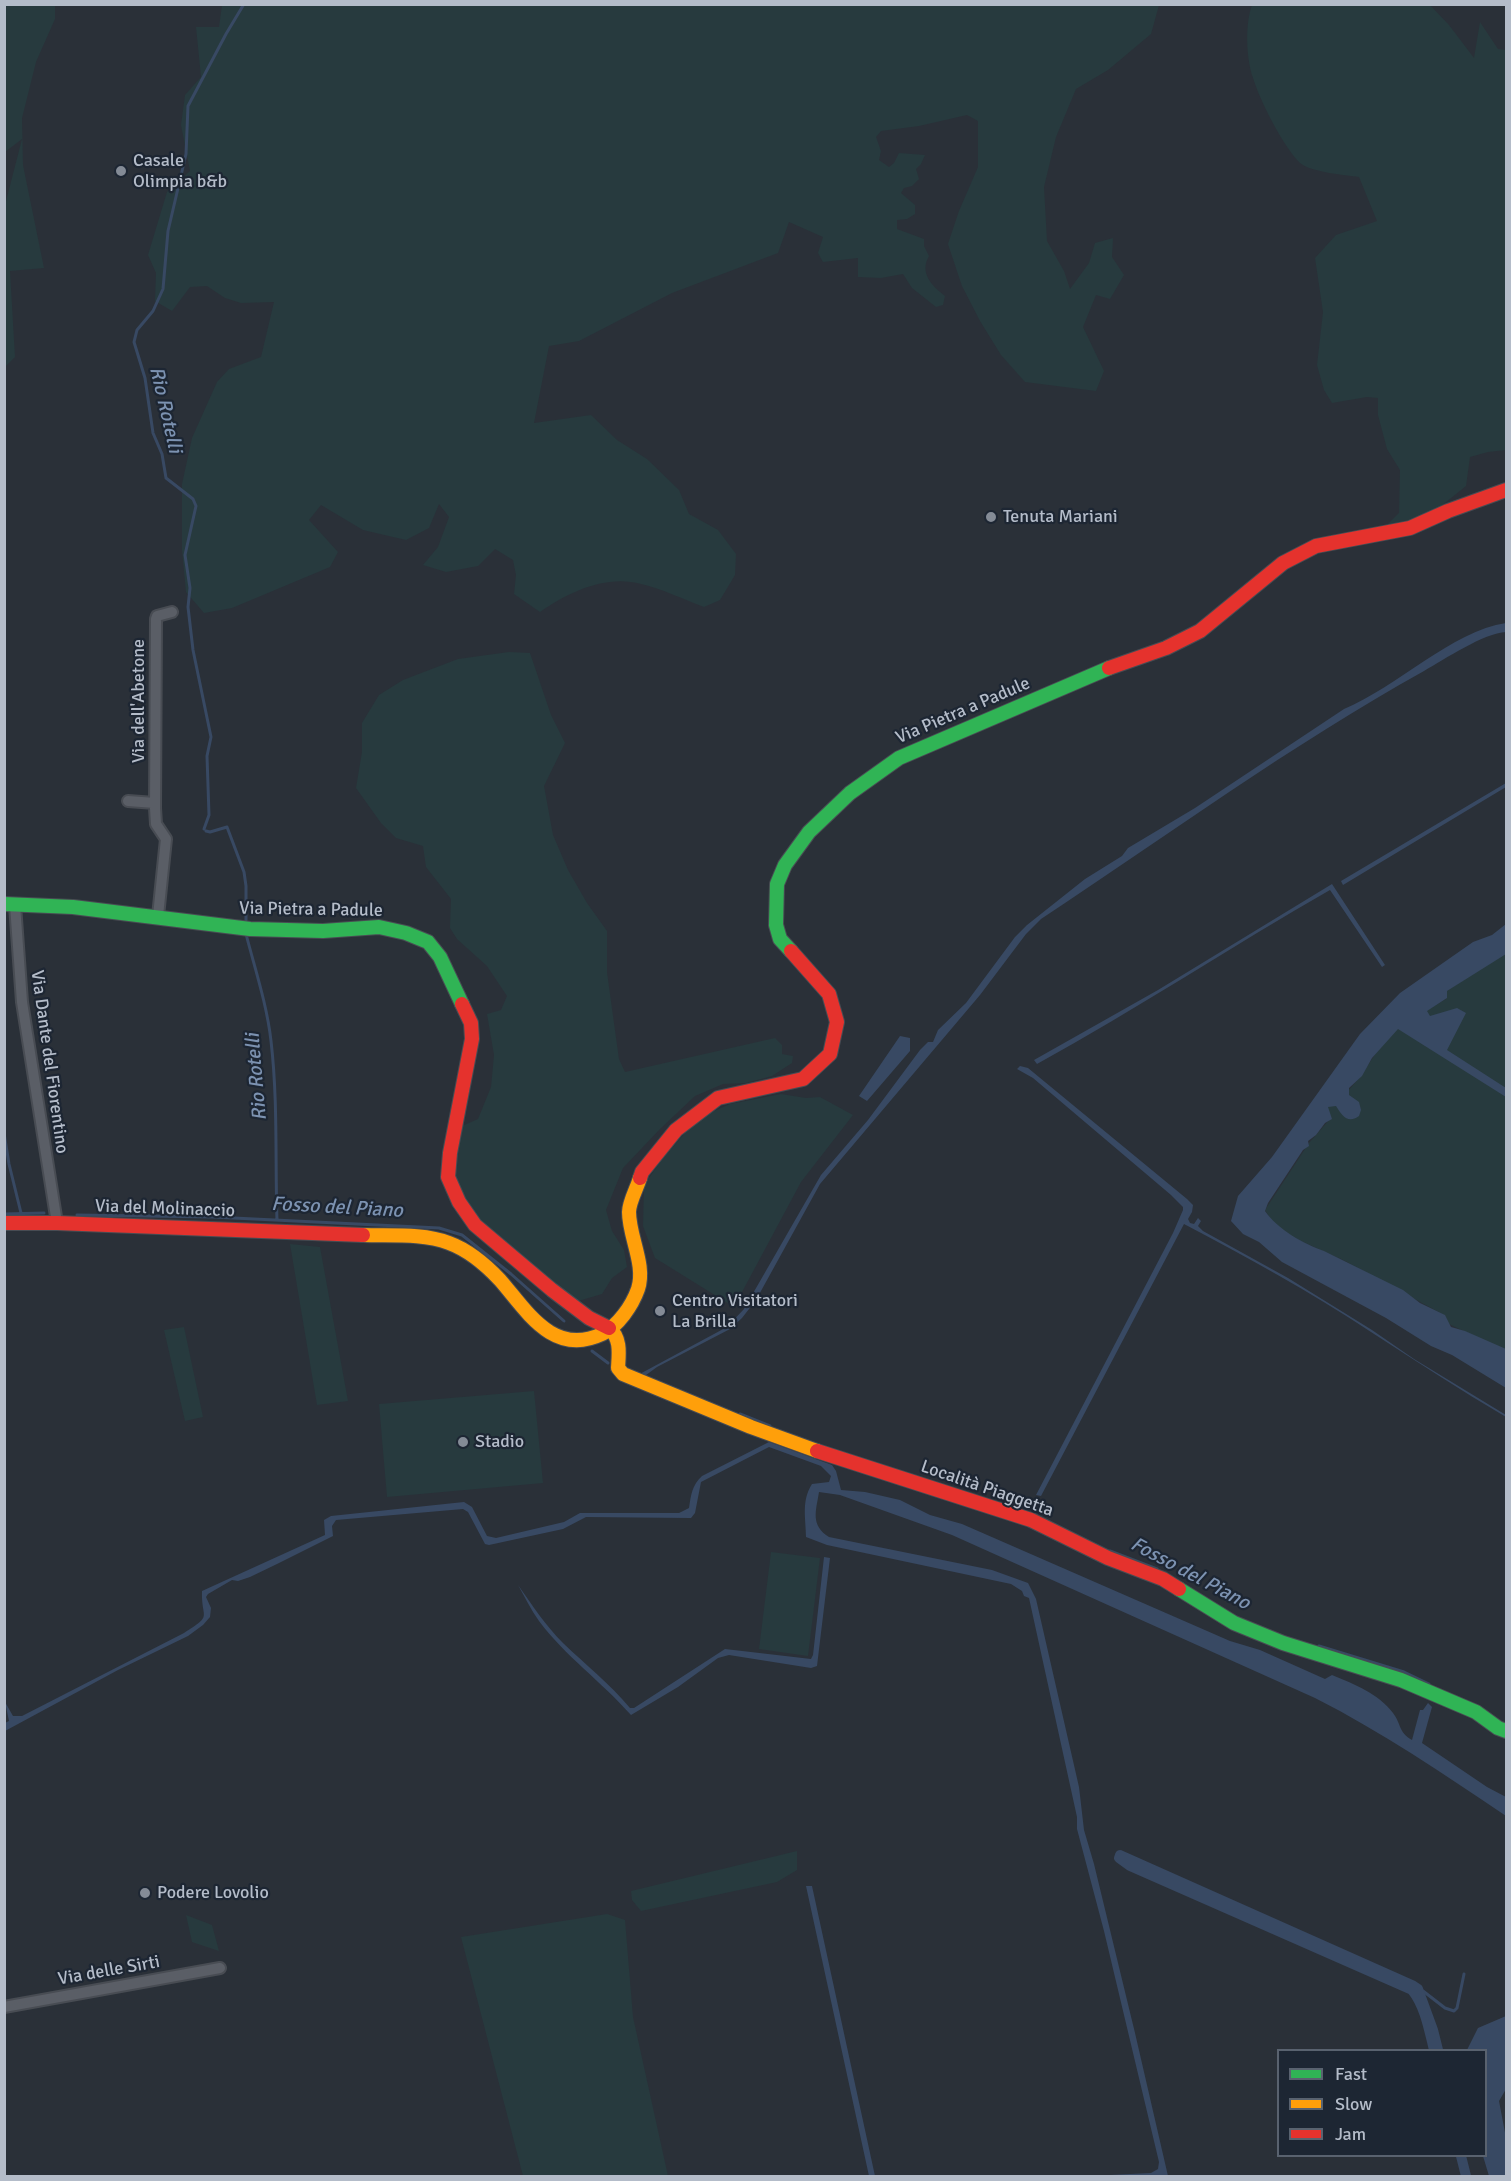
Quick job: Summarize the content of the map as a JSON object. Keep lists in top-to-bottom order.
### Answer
{
  "streets": {
    "street": [
      "Via dell'Abetone",
      "Via Pietra a Padule",
      "Via Dante del Fiorentino",
      "Via del Molinaccio",
      "Località Piaggetta",
      "Via delle Sirti"
    ]
  },
  "crossings": [
    ["Via dell'Abetone", "Via Pietra a Padule"],
    ["Via Pietra a Padule", "Via Dante del Fiorentino"],
    ["Via Pietra a Padule", "Via del Molinaccio"],
    ["Via Pietra a Padule", "Località Piaggetta"],
    ["Via Dante del Fiorentino", "Via del Molinaccio"],
    ["Via del Molinaccio", "Località Piaggetta"]
  ],
  "water": ["Rio Rotelli", "Fosso del Piano"],
  "places": [
    "Casale Olimpia b&b",
    "Tenuta Mariani",
    "Centro Visitatori La Brilla",
    "Stadio",
    "Podere Lovolio"
  ],
  "legend": ["Fast", "Slow", "Jam"]
}
